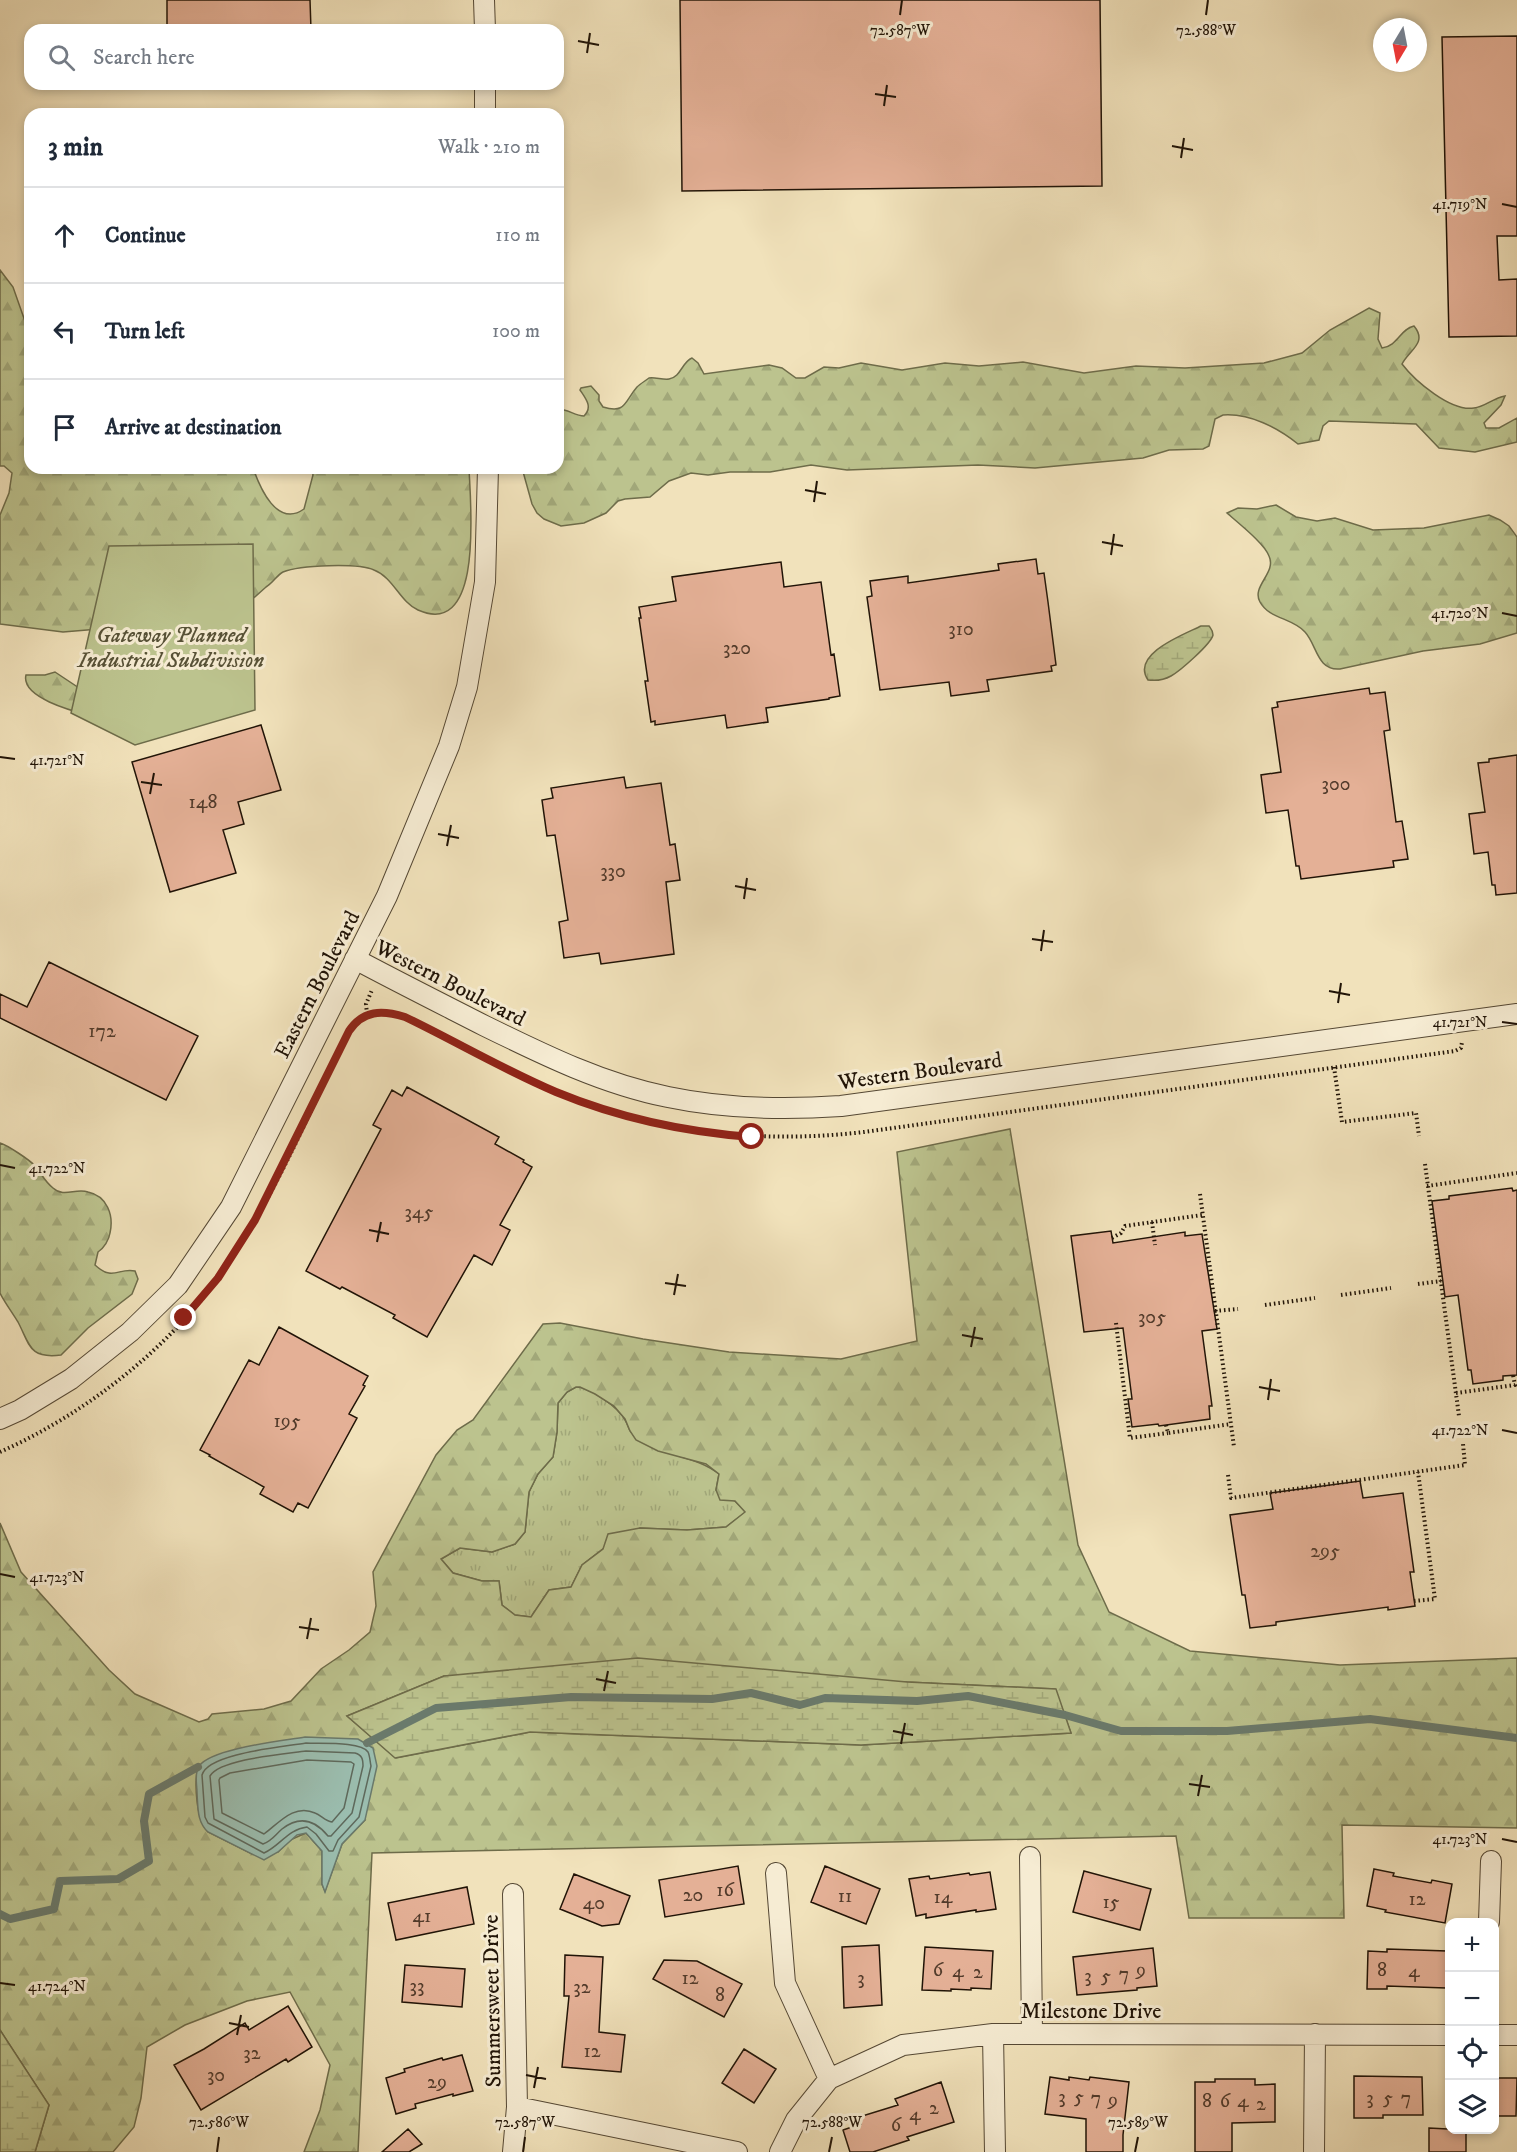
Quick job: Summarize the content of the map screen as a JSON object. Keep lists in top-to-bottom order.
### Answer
{
  "streets": {
    "street": [
      "Western Boulevard",
      "Eastern Boulevard",
      "Summersweet Drive",
      "Milestone Drive"
    ]
  },
  "crossings": [
    ["Western Boulevard", "Eastern Boulevard"]
  ],
  "parks": ["Gateway Planned Industrial Subdivision"],
  "house_numbers": [
    "310",
    "320",
    "300",
    "148",
    "330",
    "172",
    "345",
    "305",
    "195",
    "295",
    "16",
    "20",
    "11",
    "14",
    "12",
    "15",
    "40",
    "41",
    "6",
    "9",
    "8",
    "4",
    "4",
    "2",
    "7",
    "3",
    "5",
    "12",
    "3",
    "33",
    "32",
    "8",
    "12",
    "32",
    "30",
    "29",
    "3",
    "5",
    "7",
    "3",
    "5",
    "7",
    "9",
    "8",
    "6",
    "4",
    "2",
    "2",
    "4",
    "6"
  ],
  "north": "bottom",
  "page": {
    "search": "Search here",
    "heading": ["3 min", "Walk · 210 m"],
    "list": [
      ["Continue", "110 m"],
      ["Turn left", "100 m"],
      "Arrive at destination"
    ],
    "map_buttons": ["+", "−"]
  },
  "coordinates": [
    "72.587°W",
    "72.588°W",
    "41.719°N",
    "41.720°N",
    "41.721°N",
    "41.722°N",
    "41.723°N",
    "41.724°N",
    "72.586°W",
    "72.589°W"
  ]
}
